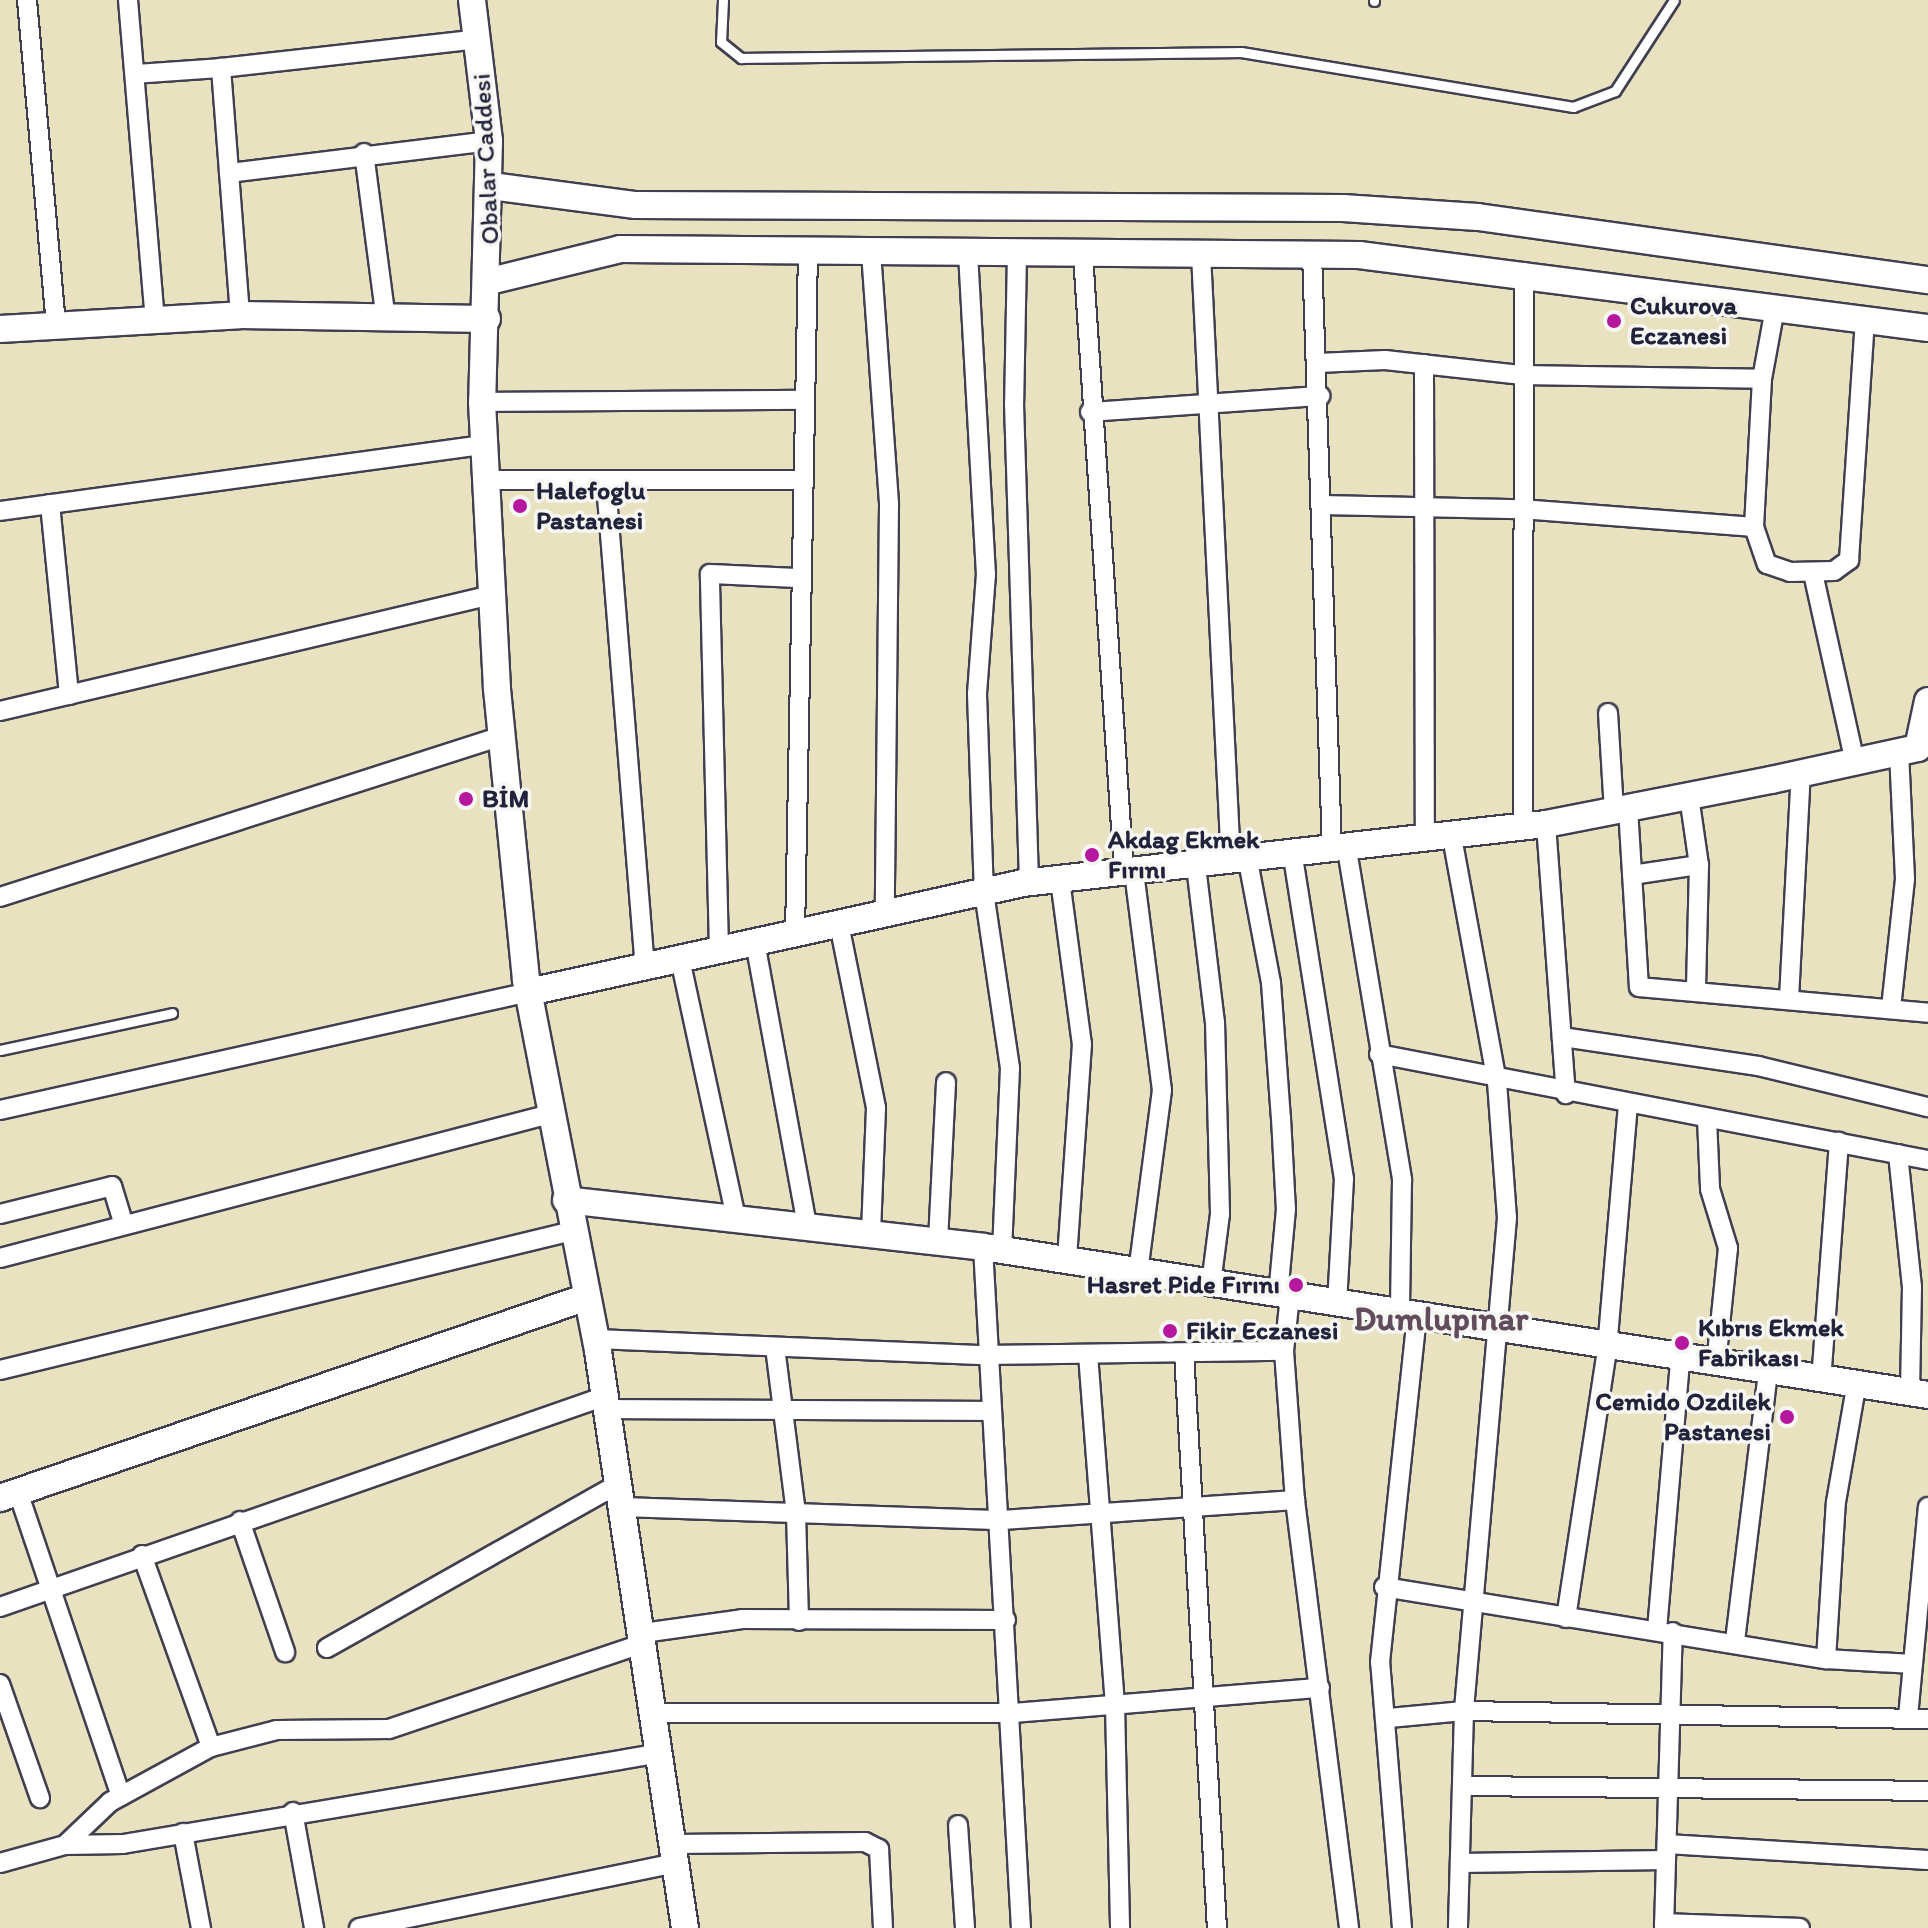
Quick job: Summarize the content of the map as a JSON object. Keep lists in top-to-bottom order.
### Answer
{
  "streets": {
    "main road": ["Obalar Caddesi"]
  },
  "districts": ["Dumlupınar"],
  "places": [
    "Cukurova Eczanesi",
    "Halefoglu Pastanesi",
    "BİM",
    "Akdag Ekmek Fırını",
    "Hasret Pide Fırını",
    "Fikir Eczanesi",
    "Kıbrıs Ekmek Fabrikası",
    "Cemido Ozdilek Pastanesi"
  ]
}
